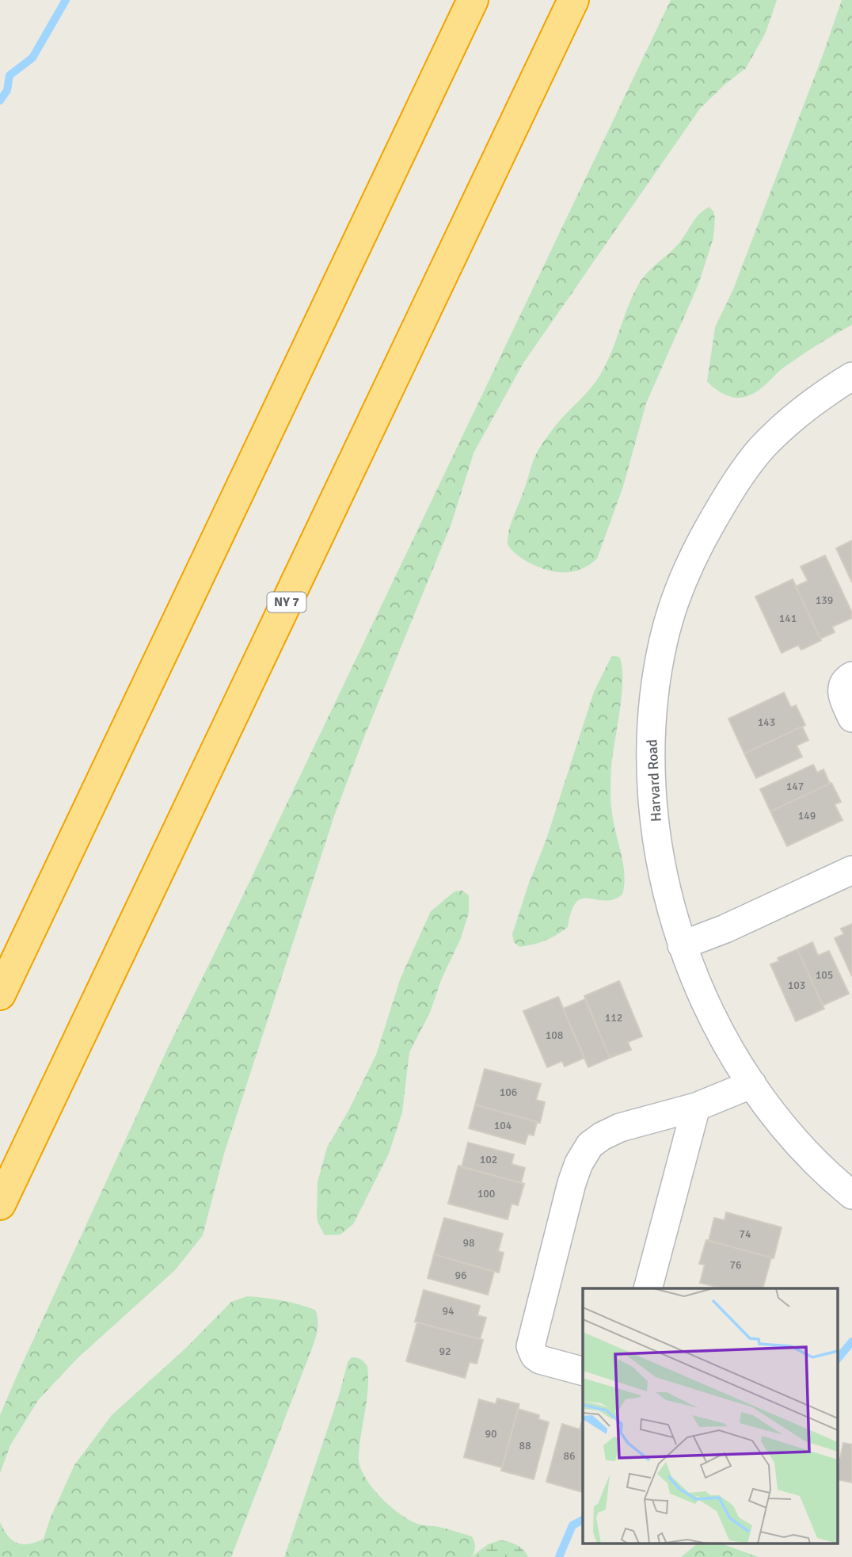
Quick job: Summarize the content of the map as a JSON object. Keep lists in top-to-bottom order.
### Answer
{
  "streets": {
    "highway": ["NY 7"],
    "street": ["Harvard Road"]
  },
  "house_numbers": [
    "139",
    "141",
    "143",
    "147",
    "149",
    "105",
    "103",
    "112",
    "108",
    "106",
    "104",
    "102",
    "100",
    "74",
    "98",
    "76",
    "96",
    "94",
    "92",
    "90",
    "88",
    "86"
  ]
}
